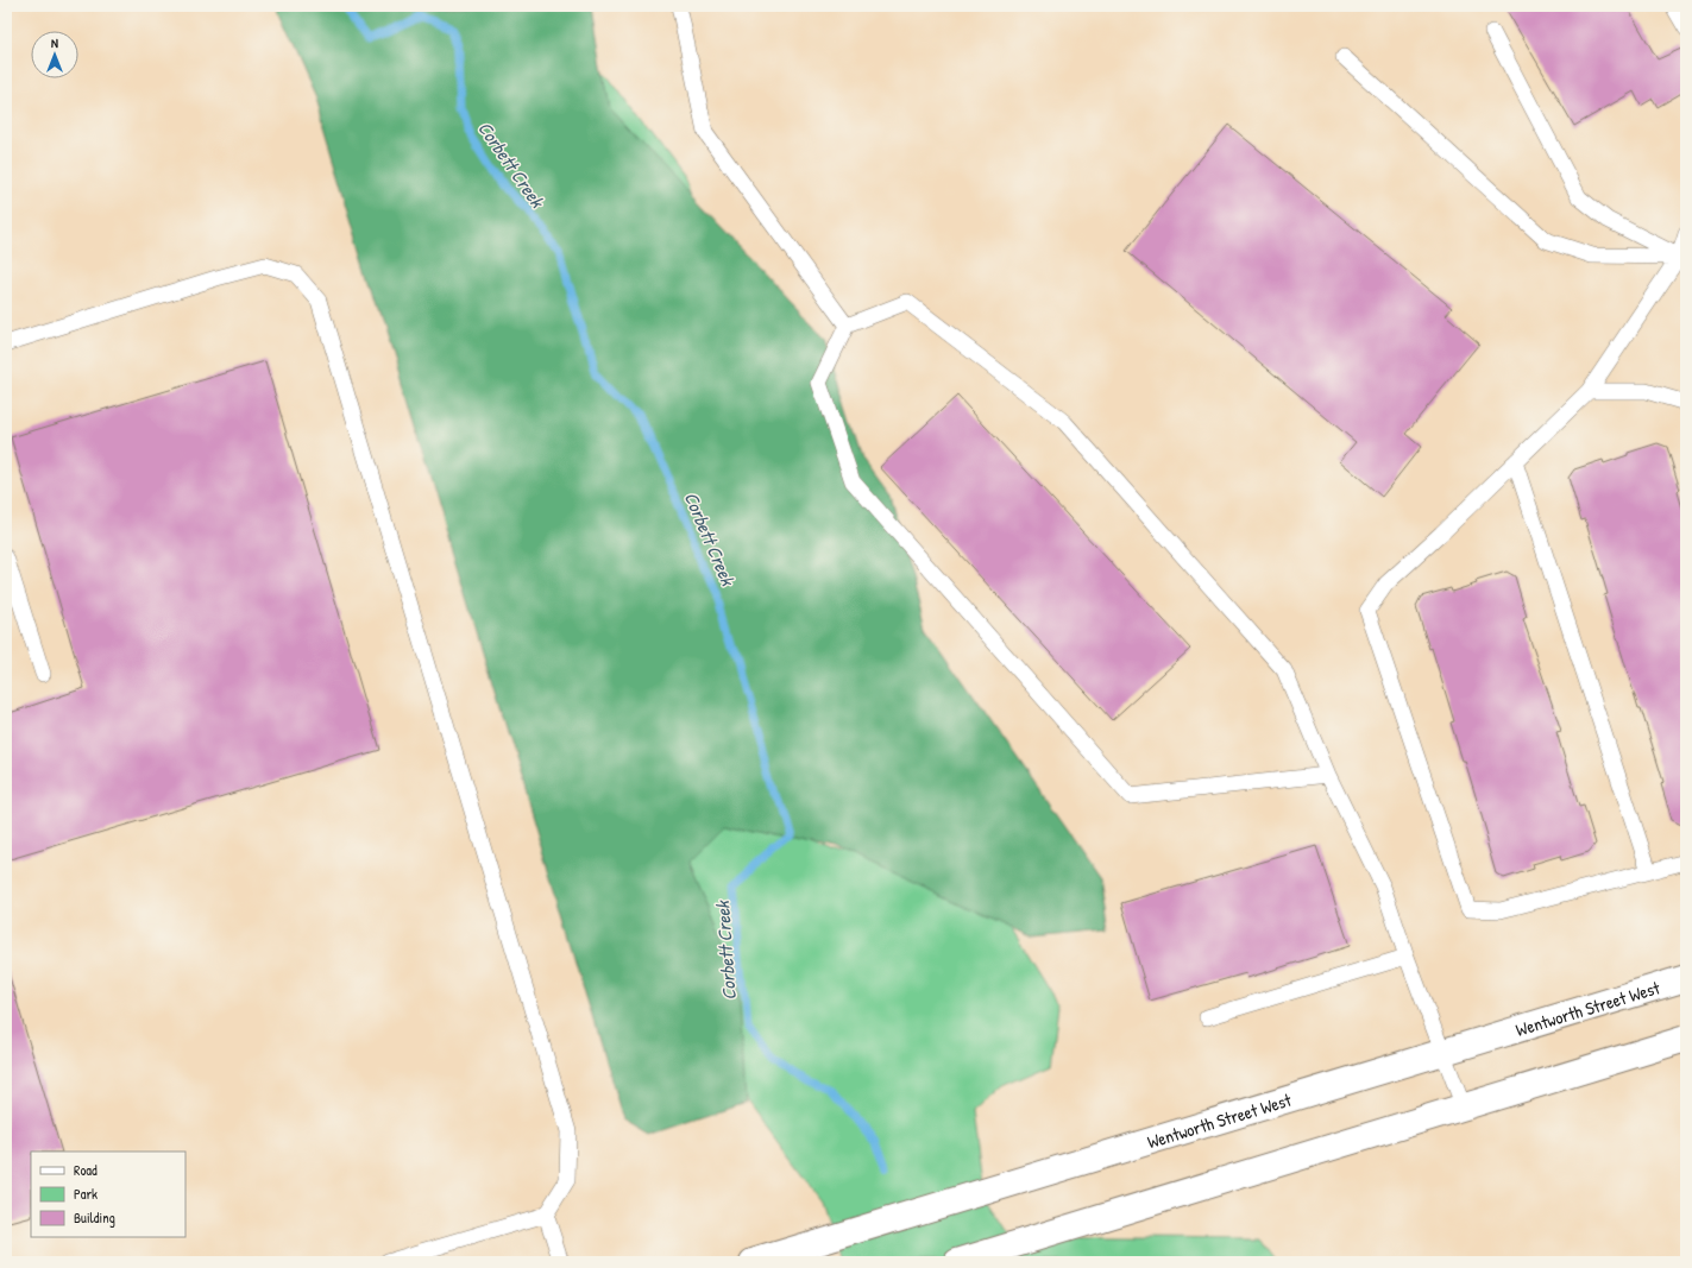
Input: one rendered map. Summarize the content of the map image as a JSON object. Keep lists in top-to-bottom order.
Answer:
{
  "streets": {
    "main road": ["Wentworth Street West"]
  },
  "water": ["Corbett Creek"],
  "legend": ["Road", "Park", "Building"],
  "north": "top"
}
